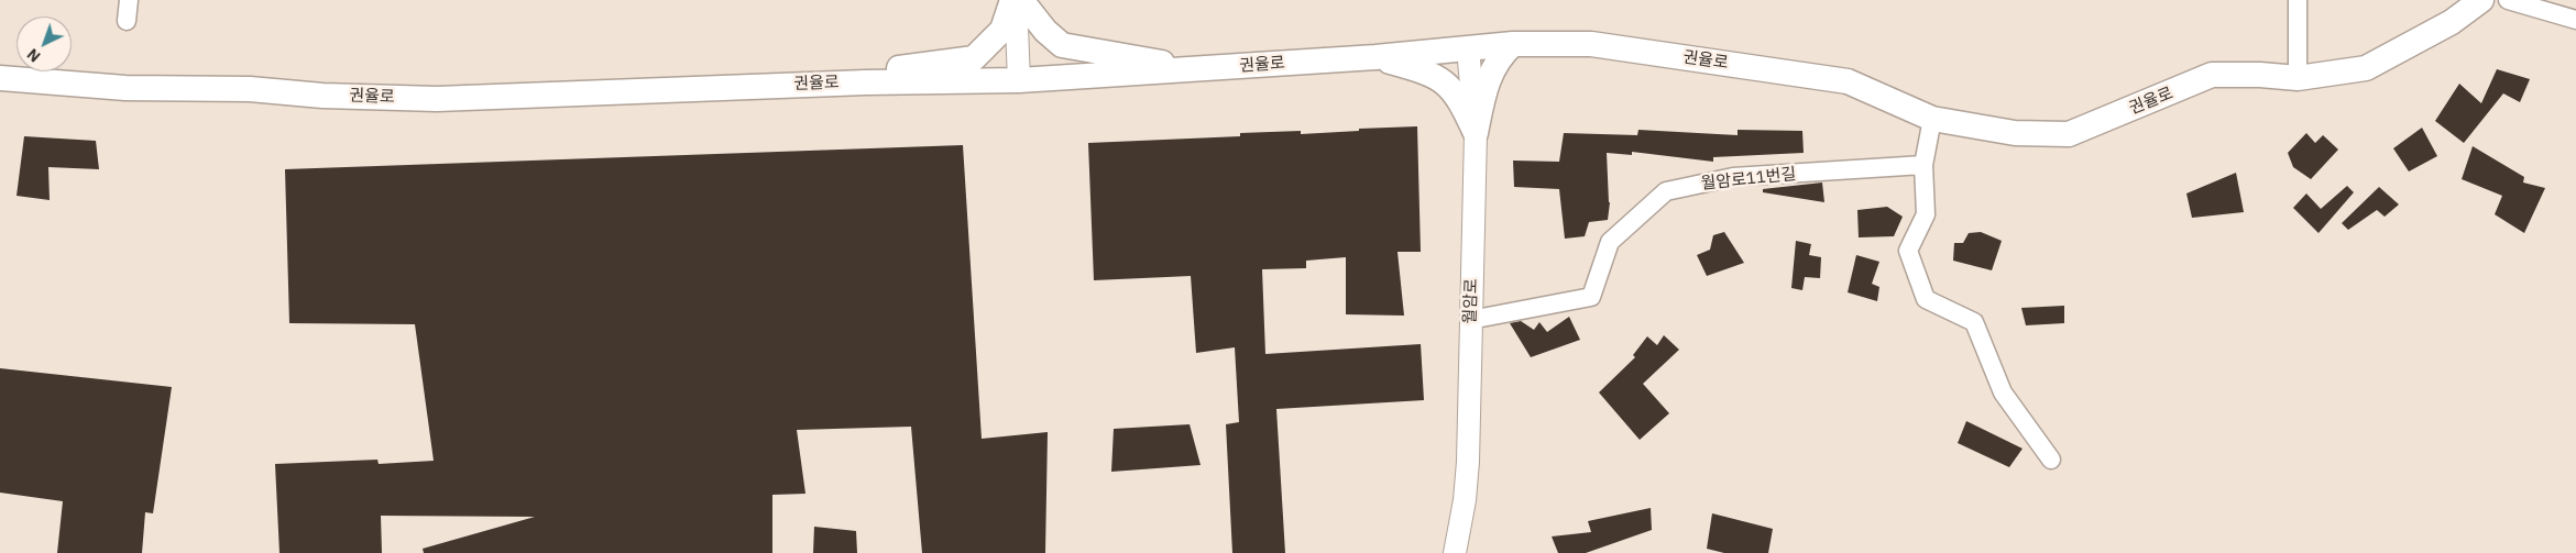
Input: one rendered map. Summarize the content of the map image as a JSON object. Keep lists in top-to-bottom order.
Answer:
{
  "streets": {
    "main road": ["권율로"],
    "street": ["월암로11번길", "월암로"]
  },
  "crossings": [
    ["권율로", "월암로"],
    ["월암로11번길", "월암로"]
  ],
  "north": "bottom left"
}
